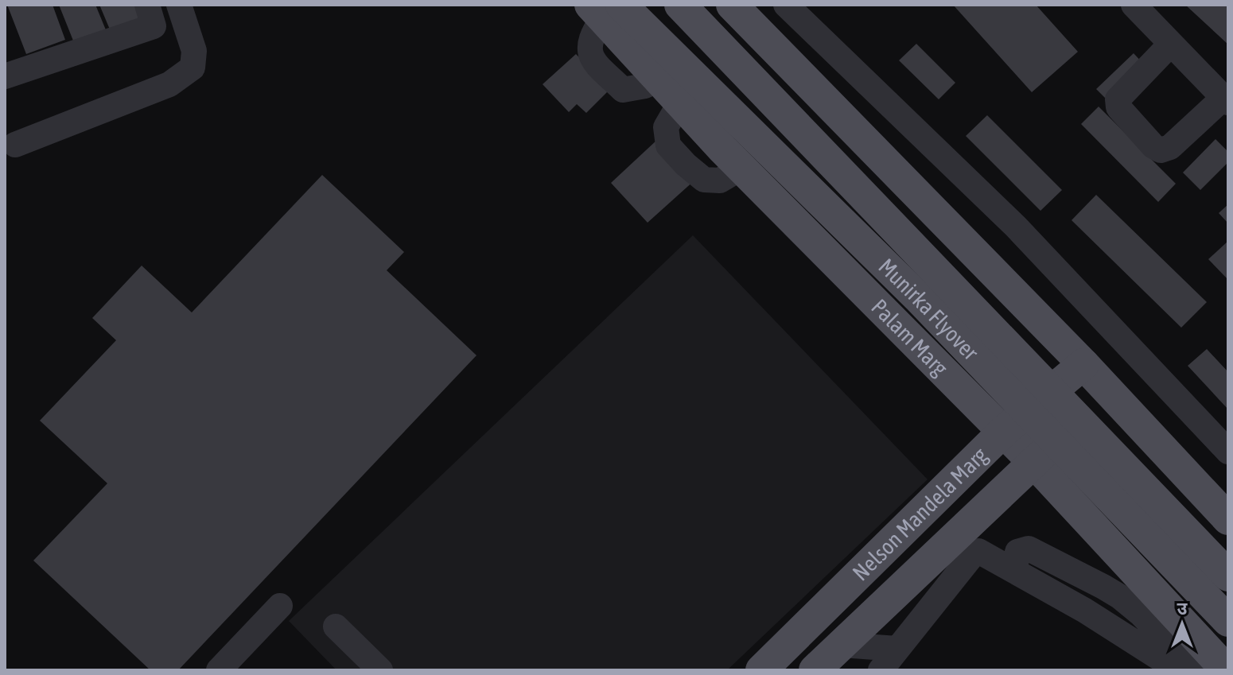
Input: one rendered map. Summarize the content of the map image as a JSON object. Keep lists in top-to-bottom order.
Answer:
{
  "streets": {
    "main road": ["Munirka Flyover", "Palam Marg", "Nelson Mandela Marg"]
  },
  "crossings": [
    ["Munirka Flyover", "Palam Marg"],
    ["Palam Marg", "Nelson Mandela Marg"]
  ],
  "north": "top"
}
